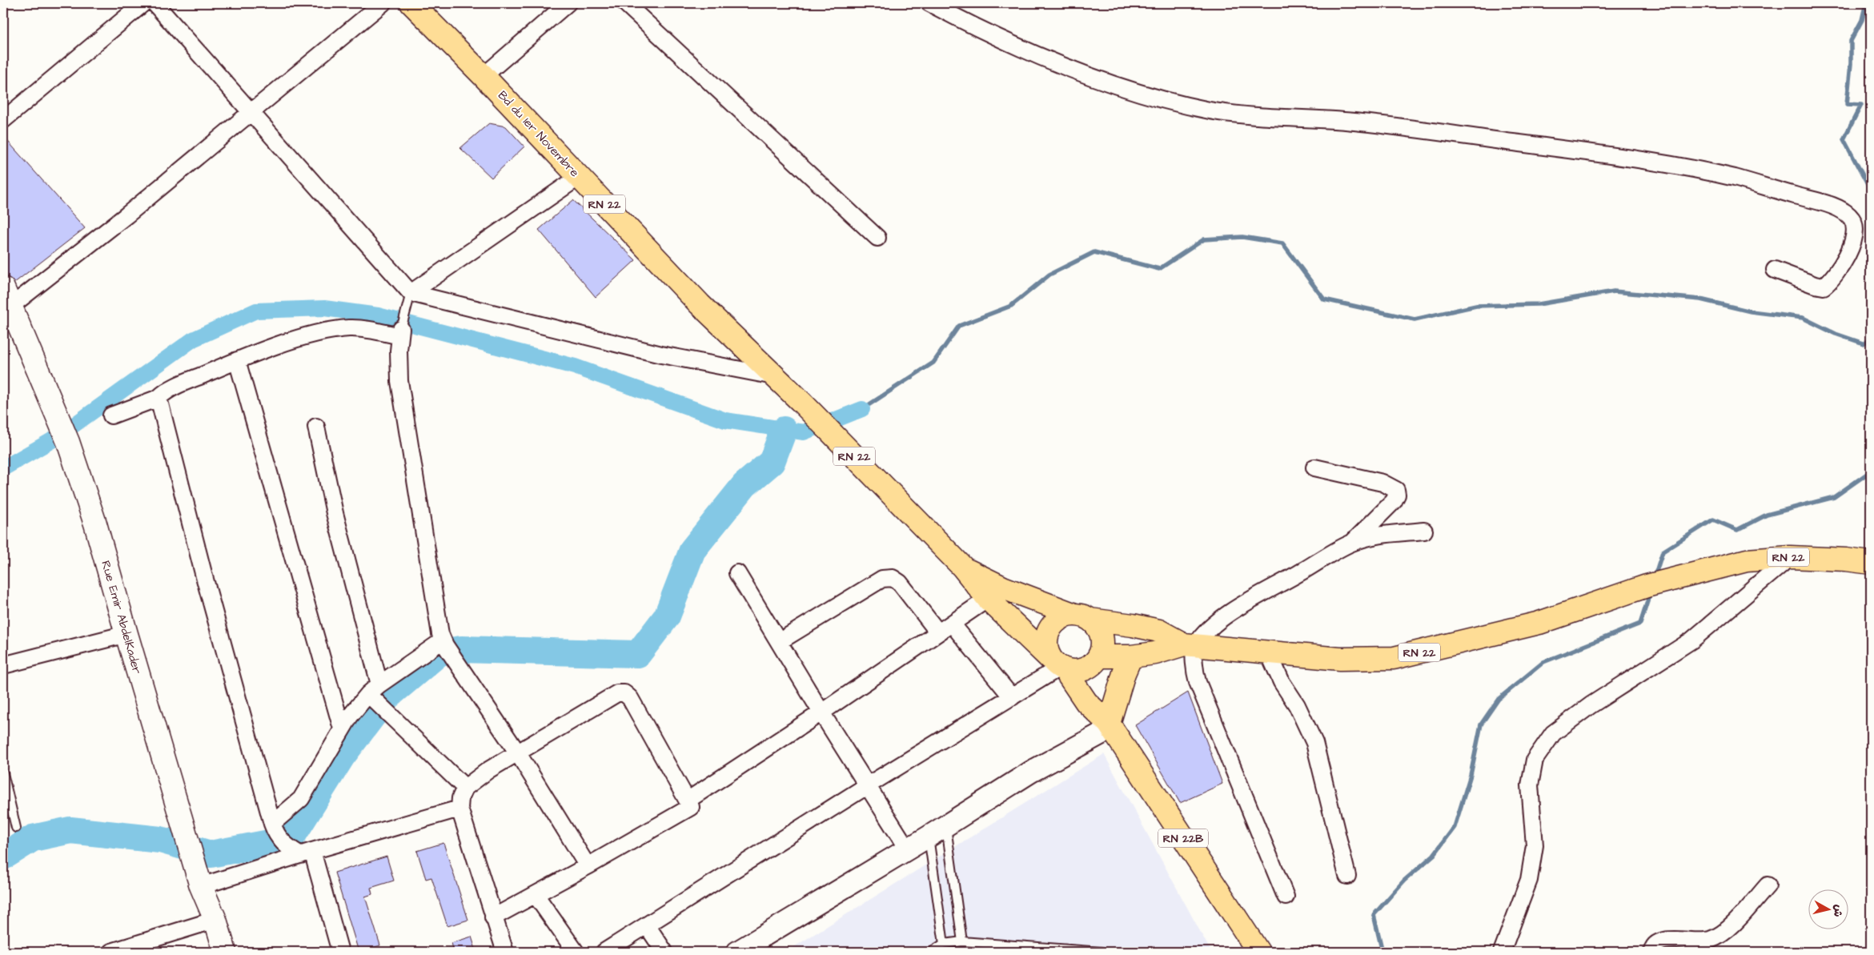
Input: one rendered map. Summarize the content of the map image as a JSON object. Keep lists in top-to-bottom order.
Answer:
{
  "streets": {
    "main road": [
      "Bd du 1er Novembre",
      "RN 22",
      "Rue Emir AbdelKader",
      "RN 22B"
    ]
  },
  "crossings": [
    ["Bd du 1er Novembre", "RN 22"],
    ["RN 22", "RN 22B"]
  ],
  "north": "right"
}
